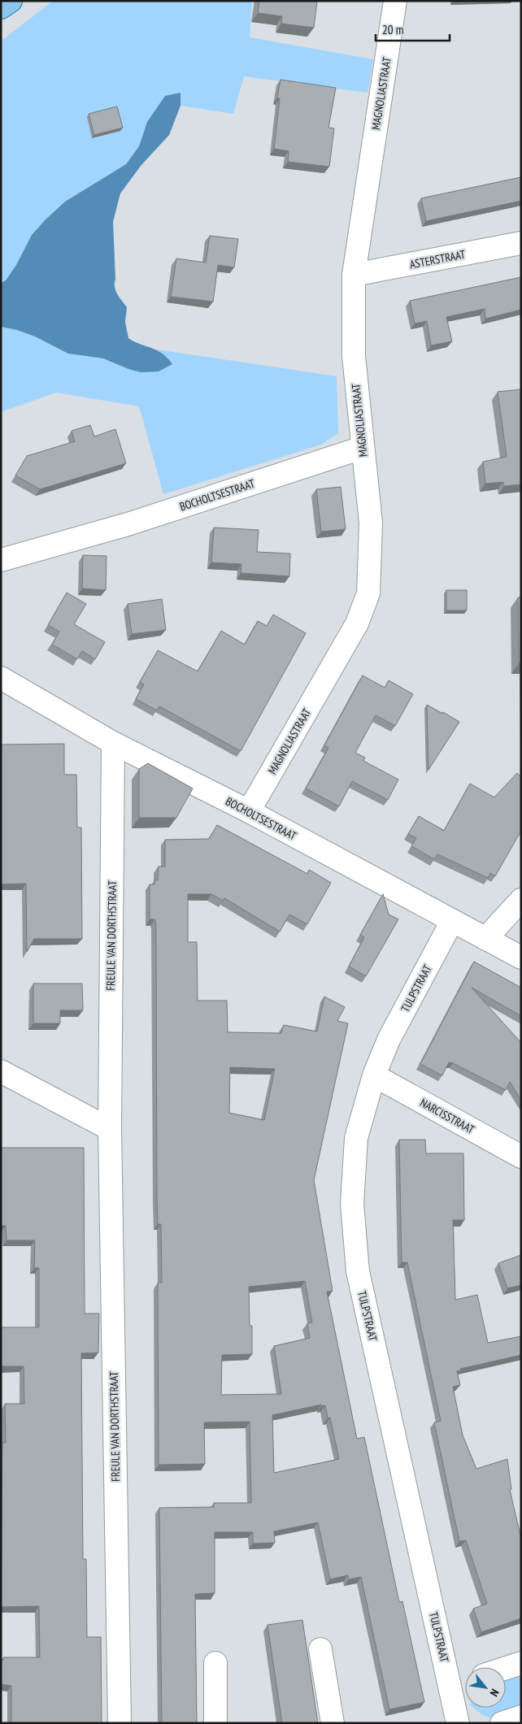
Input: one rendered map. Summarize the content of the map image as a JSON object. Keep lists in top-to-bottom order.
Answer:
{
  "streets": {
    "street": [
      "MAGNOLIASTRAAT",
      "ASTERSTRAAT",
      "BOCHOLTSESTRAAT",
      "FREULE VAN DORTHSTRAAT",
      "TULPSTRAAT",
      "NARCISSTRAAT"
    ]
  },
  "crossings": [
    ["MAGNOLIASTRAAT", "ASTERSTRAAT"],
    ["MAGNOLIASTRAAT", "BOCHOLTSESTRAAT"],
    ["BOCHOLTSESTRAAT", "FREULE VAN DORTHSTRAAT"],
    ["BOCHOLTSESTRAAT", "TULPSTRAAT"],
    ["TULPSTRAAT", "NARCISSTRAAT"]
  ],
  "scale_bar": "20 m",
  "north": "bottom right"
}
